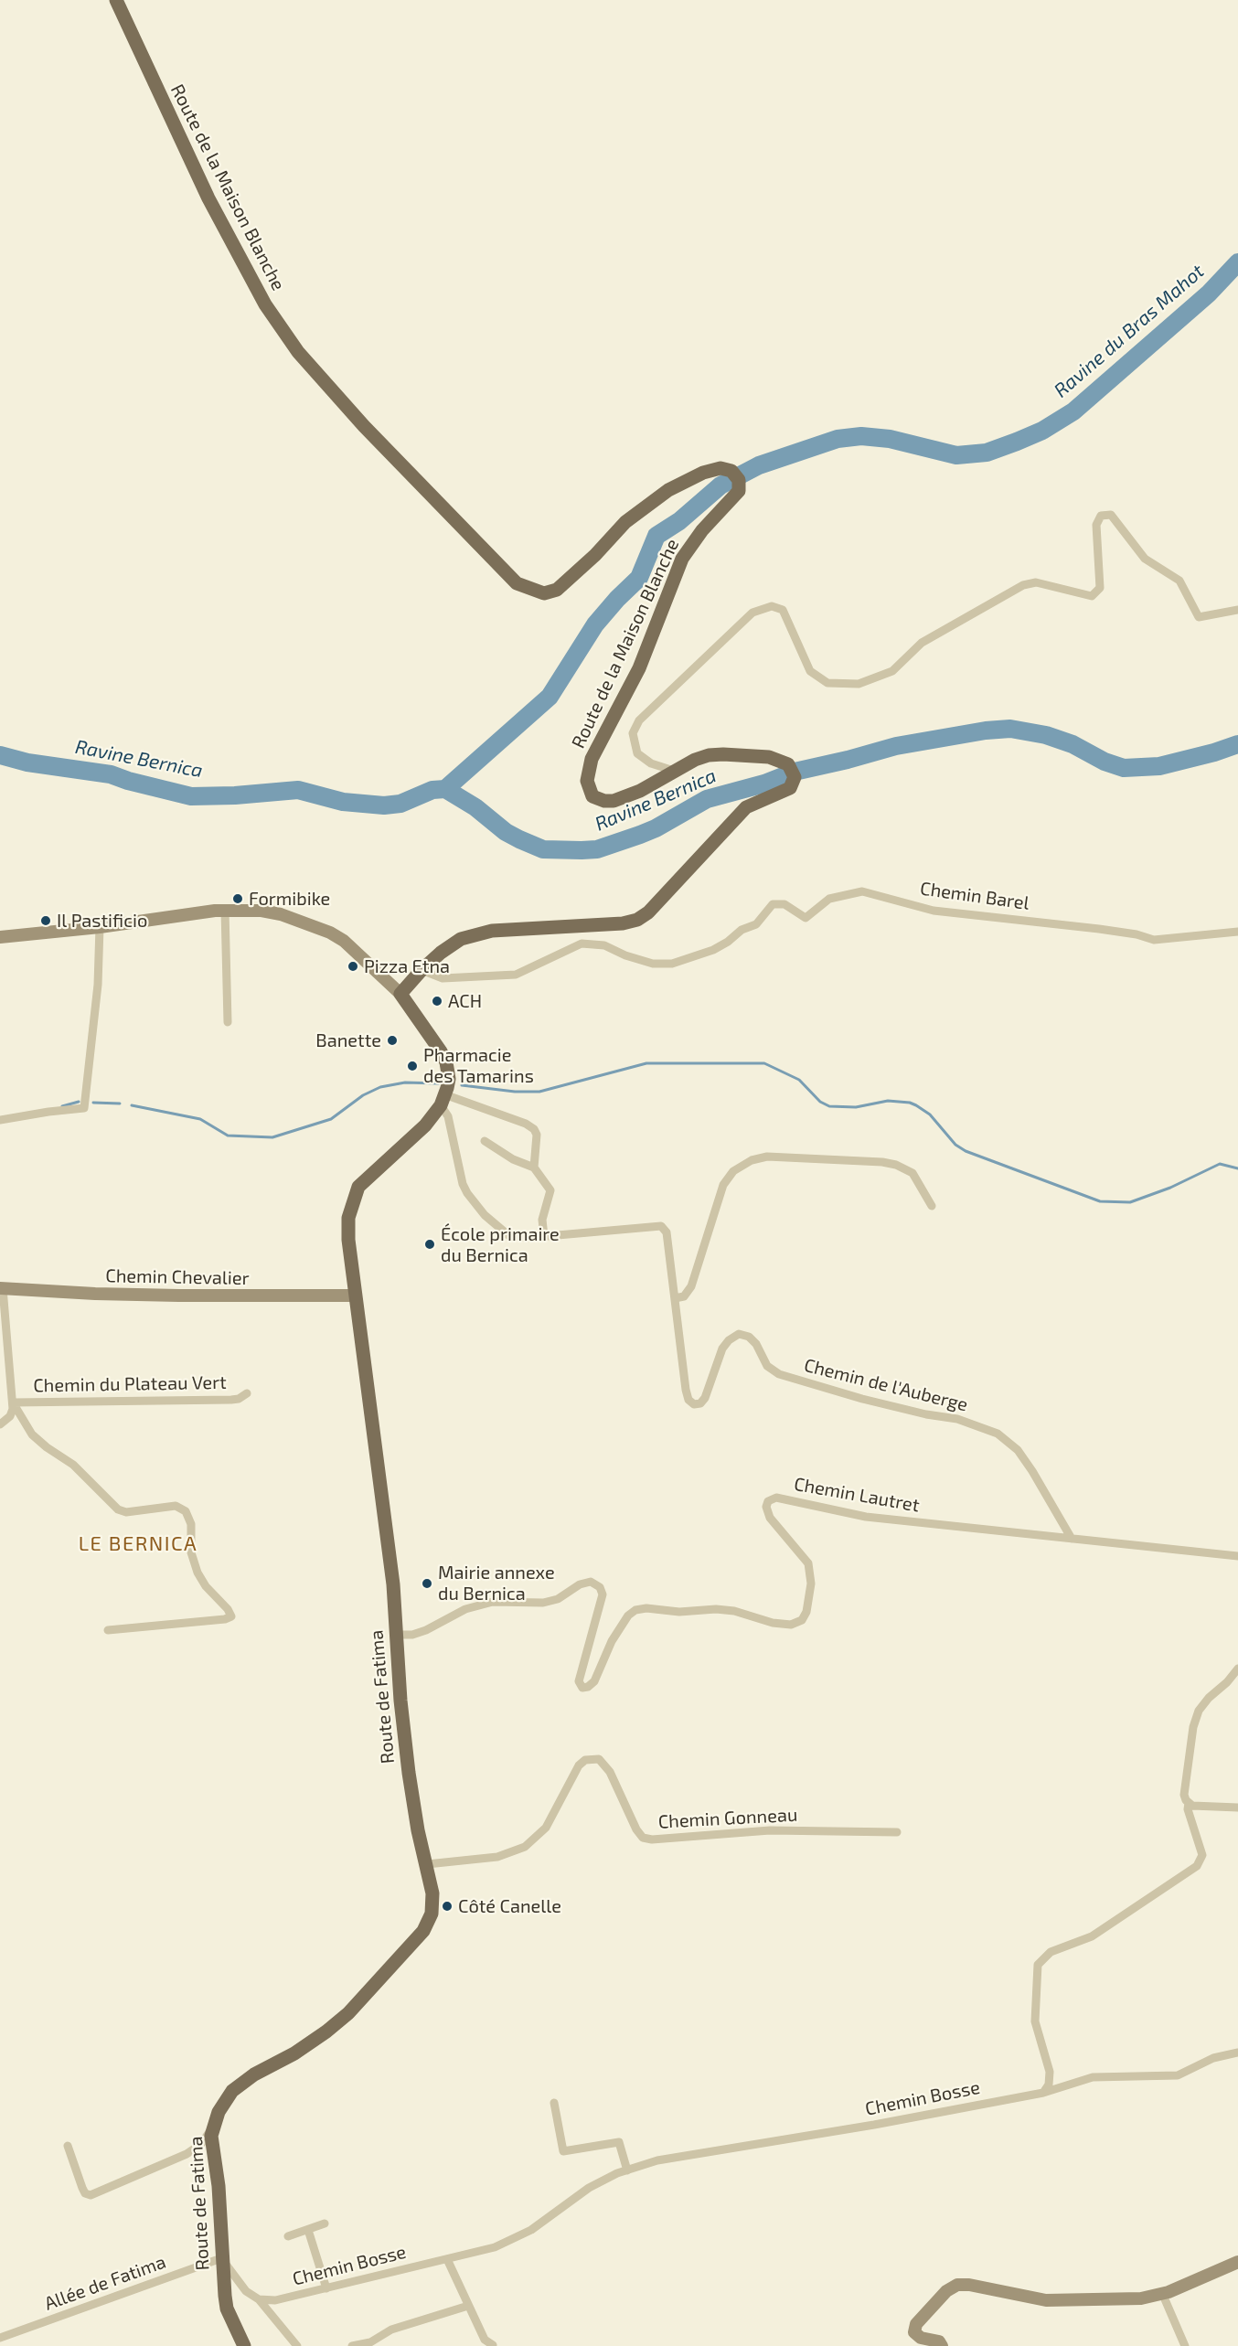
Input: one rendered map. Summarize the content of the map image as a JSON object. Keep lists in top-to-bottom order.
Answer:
{
  "streets": {
    "main road": ["Route de la Maison Blanche", "Route de Fatima"],
    "street": [
      "Chemin Barel",
      "Chemin Chevalier",
      "Chemin du Plateau Vert",
      "Chemin de l'Auberge",
      "Chemin Lautret",
      "Chemin Gonneau",
      "Chemin Bosse",
      "Allée de Fatima"
    ]
  },
  "crossings": [
    ["Route de la Maison Blanche", "Chemin Barel"],
    ["Chemin Chevalier", "Chemin du Plateau Vert"],
    ["Chemin Chevalier", "Route de Fatima"],
    ["Chemin de l'Auberge", "Chemin Lautret"],
    ["Chemin de l'Auberge", "Route de Fatima"],
    ["Chemin Lautret", "Route de Fatima"],
    ["Route de Fatima", "Chemin Gonneau"],
    ["Route de Fatima", "Allée de Fatima"]
  ],
  "districts": ["LE BERNICA"],
  "water": ["Ravine du Bras Mahot", "Ravine Bernica"],
  "places": [
    "Formibike",
    "Il Pastificio",
    "Pizza Etna",
    "ACH",
    "Banette",
    "Pharmacie des Tamarins",
    "École primaire du Bernica",
    "Mairie annexe du Bernica",
    "Côté Canelle"
  ]
}
